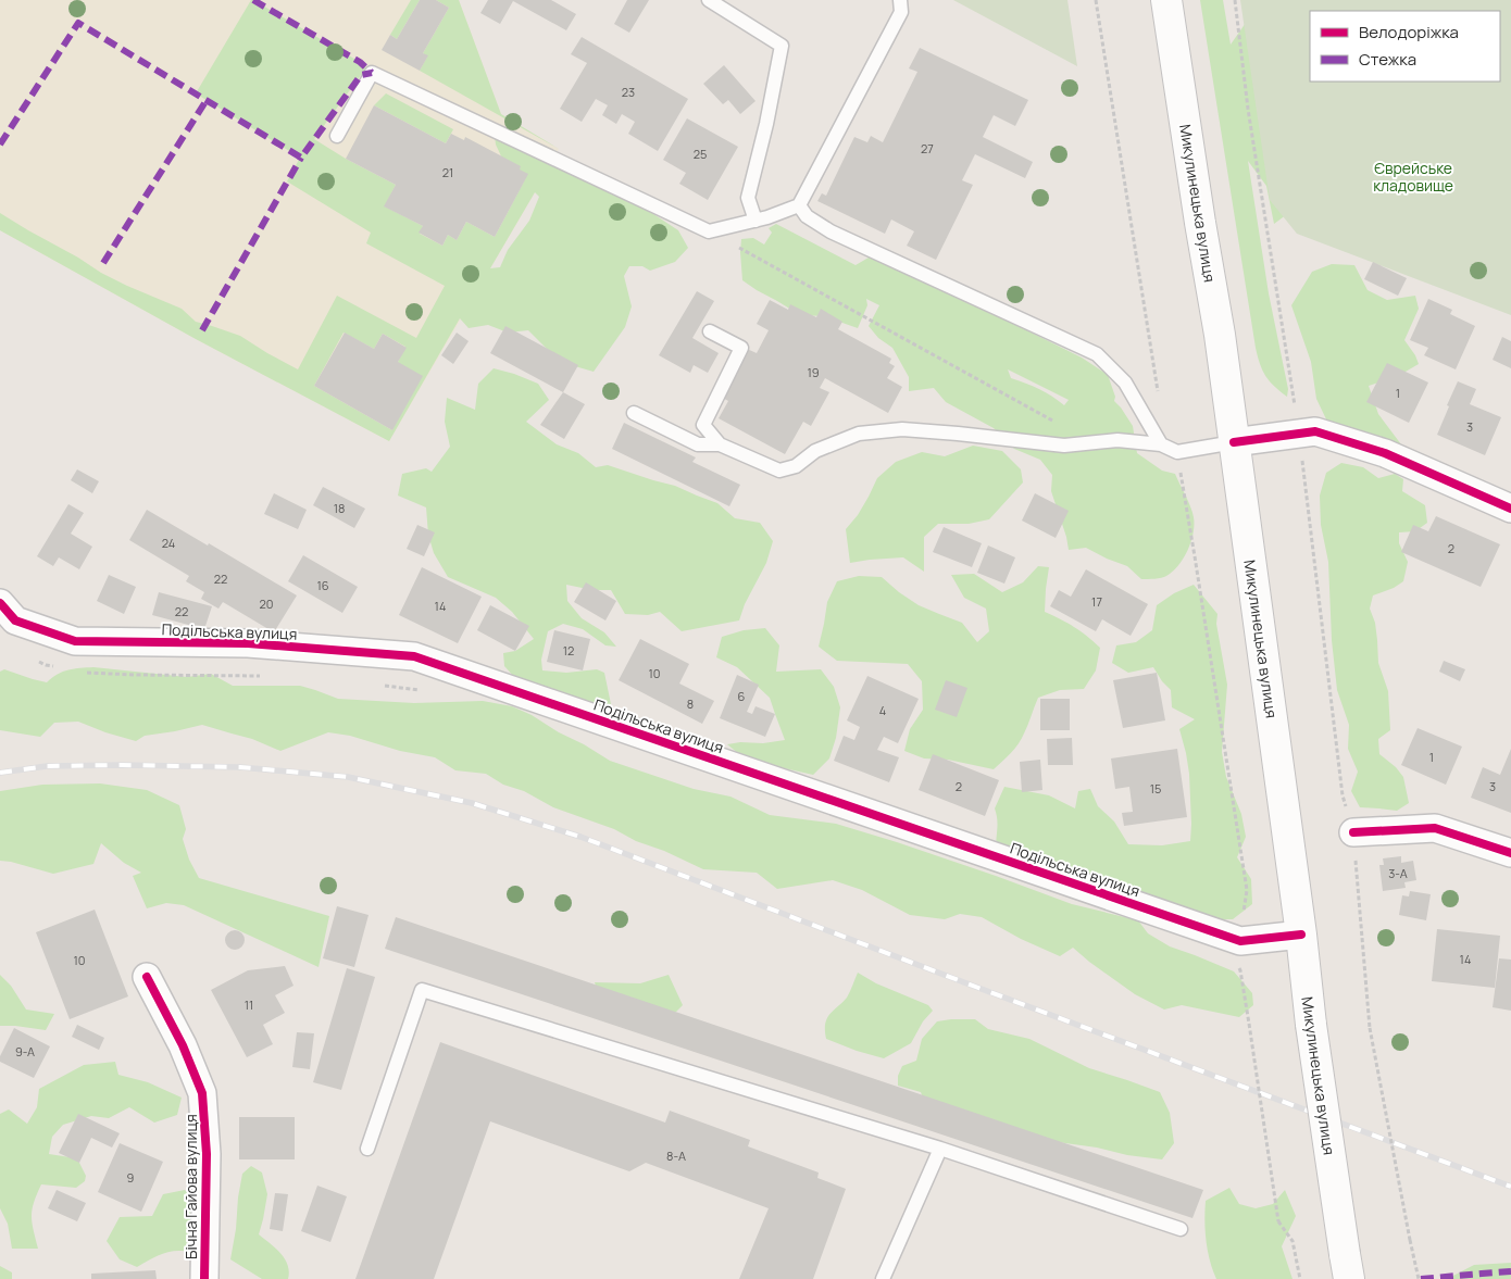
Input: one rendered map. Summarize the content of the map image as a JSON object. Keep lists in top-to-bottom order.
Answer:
{
  "streets": {
    "main road": ["Микулинецька вулиця"],
    "street": ["Подільська вулиця", "Бічна Гайова вулиця"]
  },
  "crossings": [
    ["Микулинецька вулиця", "Подільська вулиця"]
  ],
  "parks": ["Єврейське кладовище"],
  "house_numbers": [
    "23",
    "27",
    "25",
    "21",
    "19",
    "1",
    "3",
    "18",
    "24",
    "2",
    "22",
    "16",
    "17",
    "20",
    "14",
    "22",
    "12",
    "10",
    "6",
    "8",
    "4",
    "1",
    "2",
    "3",
    "15",
    "3-А",
    "14",
    "10",
    "11",
    "9-А",
    "8-А",
    "9"
  ],
  "legend": ["Велодоріжка", "Стежка"]
}
